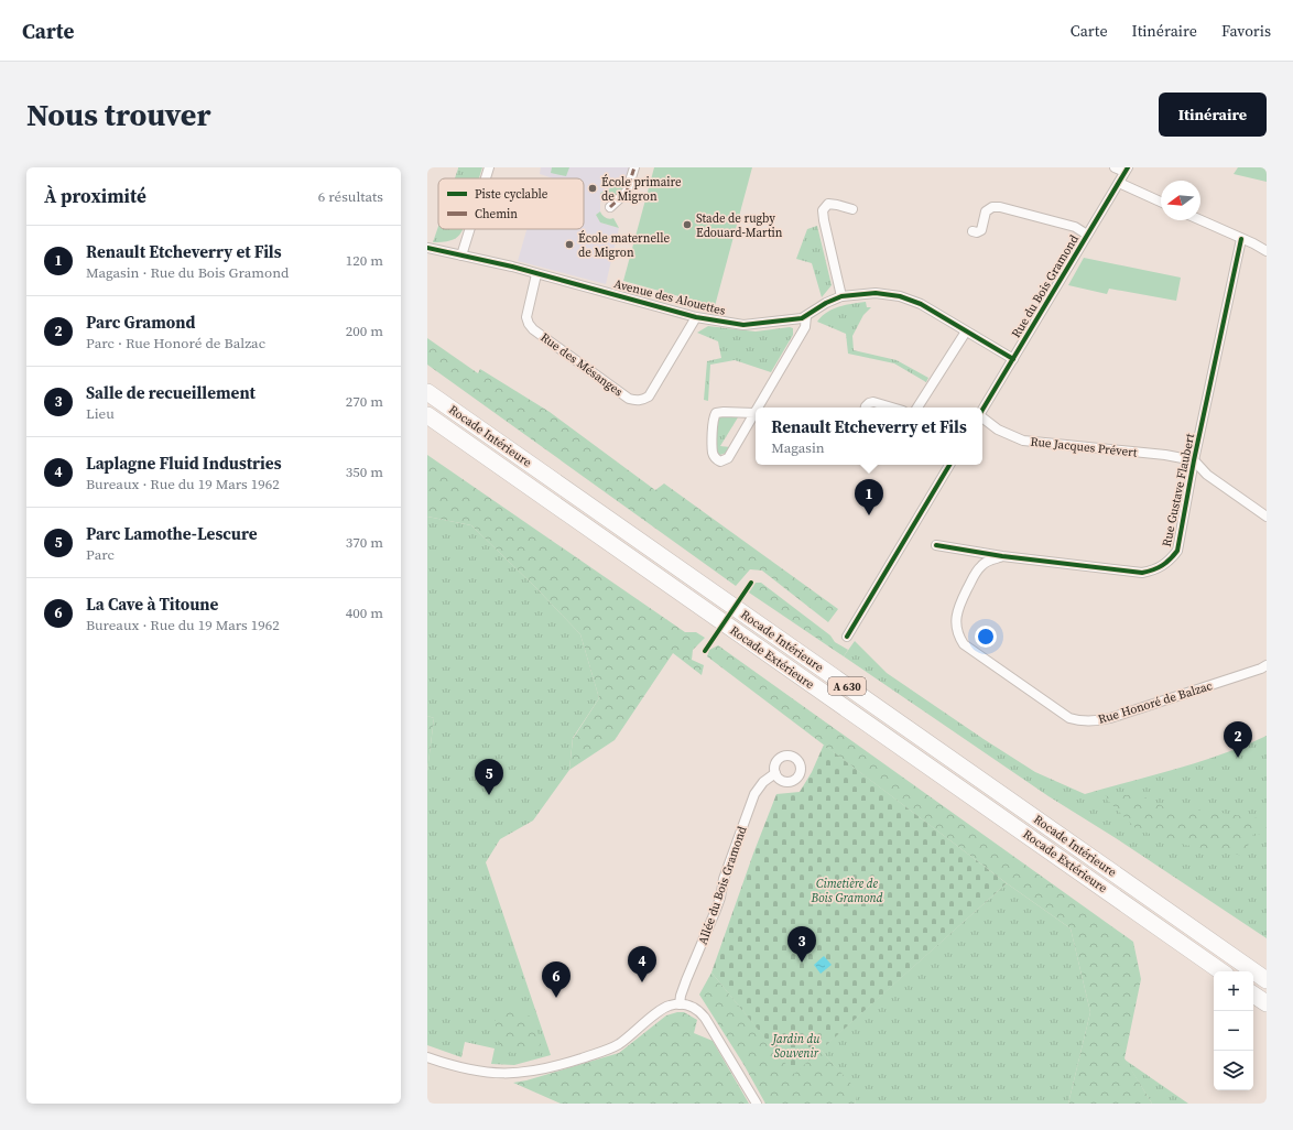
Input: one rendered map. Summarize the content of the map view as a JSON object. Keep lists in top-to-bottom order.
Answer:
{
  "streets": {
    "highway": ["Rocade Intérieure", "Rocade Extérieure", "A 630"],
    "street": [
      "Rue du Bois Gramond",
      "Avenue des Alouettes",
      "Rue des Mésanges",
      "Rue Jacques Prévert",
      "Rue Gustave Flaubert",
      "Rue Honoré de Balzac",
      "Allée du Bois Gramond"
    ]
  },
  "crossings": [
    ["Rue du Bois Gramond", "Avenue des Alouettes"],
    ["Avenue des Alouettes", "Rue des Mésanges"],
    ["Rue Jacques Prévert", "Rue Gustave Flaubert"],
    ["Rue Gustave Flaubert", "Rue Honoré de Balzac"]
  ],
  "parks": ["Cimetière de Bois Gramond", "Jardin du Souvenir"],
  "places": ["École primaire de Migron", "Stade de rugby Edouard-Martin", "École maternelle de Migron"],
  "legend": ["Piste cyclable", "Chemin"],
  "north": "left",
  "page": {
    "header": "Carte",
    "nav": ["Carte", "Itinéraire", "Favoris"],
    "buttons": "Itinéraire",
    "title": "Nous trouver",
    "heading": ["À proximité", "6 résultats"],
    "list": [
      {
        "mark": "1",
        "name": "Renault Etcheverry et Fils",
        "note": "Magasin · Rue du Bois Gramond",
        "value": "120 m"
      },
      {
        "mark": "2",
        "name": "Parc Gramond",
        "note": "Parc · Rue Honoré de Balzac",
        "value": "200 m"
      },
      {
        "mark": "3",
        "name": "Salle de recueillement",
        "note": "Lieu",
        "value": "270 m"
      },
      {
        "mark": "4",
        "name": "Laplagne Fluid Industries",
        "note": "Bureaux · Rue du 19 Mars 1962",
        "value": "350 m"
      },
      {
        "mark": "5",
        "name": "Parc Lamothe-Lescure",
        "note": "Parc",
        "value": "370 m"
      },
      {
        "mark": "6",
        "name": "La Cave à Titoune",
        "note": "Bureaux · Rue du 19 Mars 1962",
        "value": "400 m"
      }
    ],
    "popup": ["Renault Etcheverry et Fils", "Magasin"],
    "pins": [
      "1",
      "2",
      "5",
      "3",
      "4",
      "6"
    ],
    "map_buttons": ["+", "−"]
  }
}
